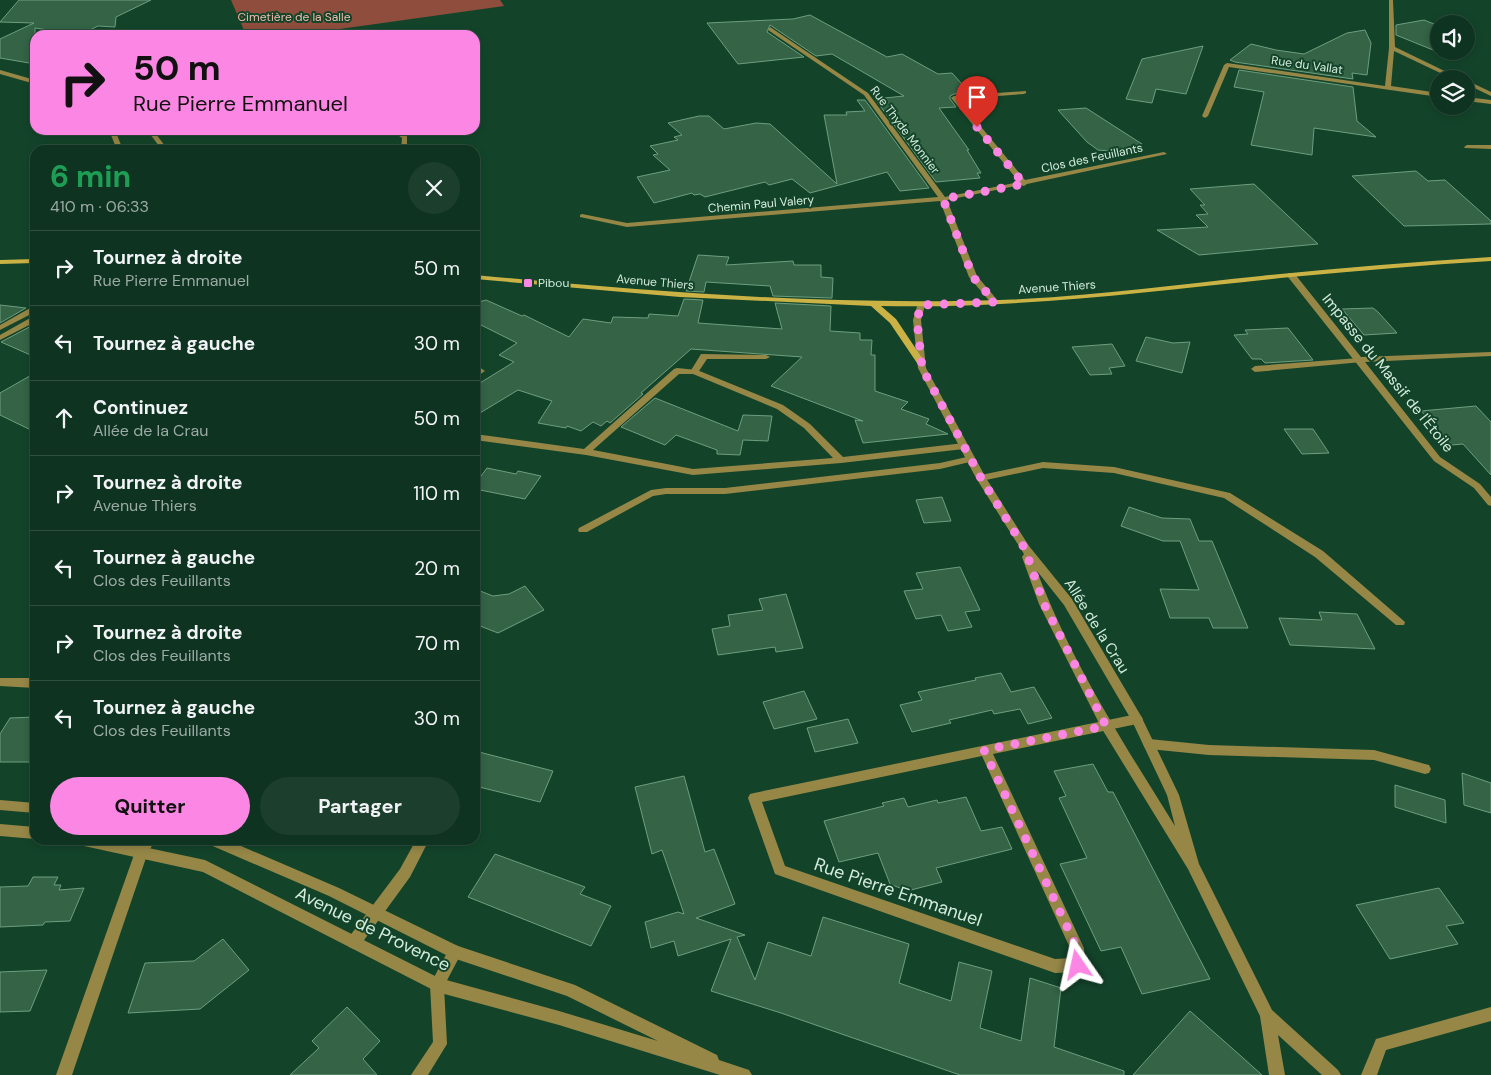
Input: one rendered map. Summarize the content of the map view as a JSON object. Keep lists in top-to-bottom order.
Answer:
{
  "streets": {
    "main road": ["Avenue Thiers"],
    "street": [
      "Rue du Vallat",
      "Rue Thyde Monnier",
      "Clos des Feuillants",
      "Chemin Paul Valery",
      "Impasse du Massif de l'Étoile",
      "Allée de la Crau",
      "Rue Pierre Emmanuel",
      "Avenue de Provence"
    ]
  },
  "crossings": [
    ["Rue Thyde Monnier", "Clos des Feuillants"],
    ["Rue Thyde Monnier", "Chemin Paul Valery"],
    ["Clos des Feuillants", "Chemin Paul Valery"],
    ["Avenue Thiers", "Impasse du Massif de l'Étoile"],
    ["Avenue Thiers", "Allée de la Crau"],
    ["Allée de la Crau", "Rue Pierre Emmanuel"]
  ],
  "parks": ["Cimetière de la Salle"],
  "places": {
    "transit": ["Pibou"]
  },
  "page": {
    "turn": ["50 m", "Rue Pierre Emmanuel"],
    "heading": ["6 min", "410 m · 06:33"],
    "list": [
      {
        "name": "Tournez à droite",
        "note": "Rue Pierre Emmanuel",
        "value": "50 m"
      },
      {
        "name": "Tournez à gauche",
        "value": "30 m"
      },
      {
        "name": "Continuez",
        "note": "Allée de la Crau",
        "value": "50 m"
      },
      {
        "name": "Tournez à droite",
        "note": "Avenue Thiers",
        "value": "110 m"
      },
      {
        "name": "Tournez à gauche",
        "note": "Clos des Feuillants",
        "value": "20 m"
      },
      {
        "name": "Tournez à droite",
        "note": "Clos des Feuillants",
        "value": "70 m"
      },
      {
        "name": "Tournez à gauche",
        "note": "Clos des Feuillants",
        "value": "30 m"
      }
    ],
    "buttons": ["Quitter", "Partager"]
  }
}
